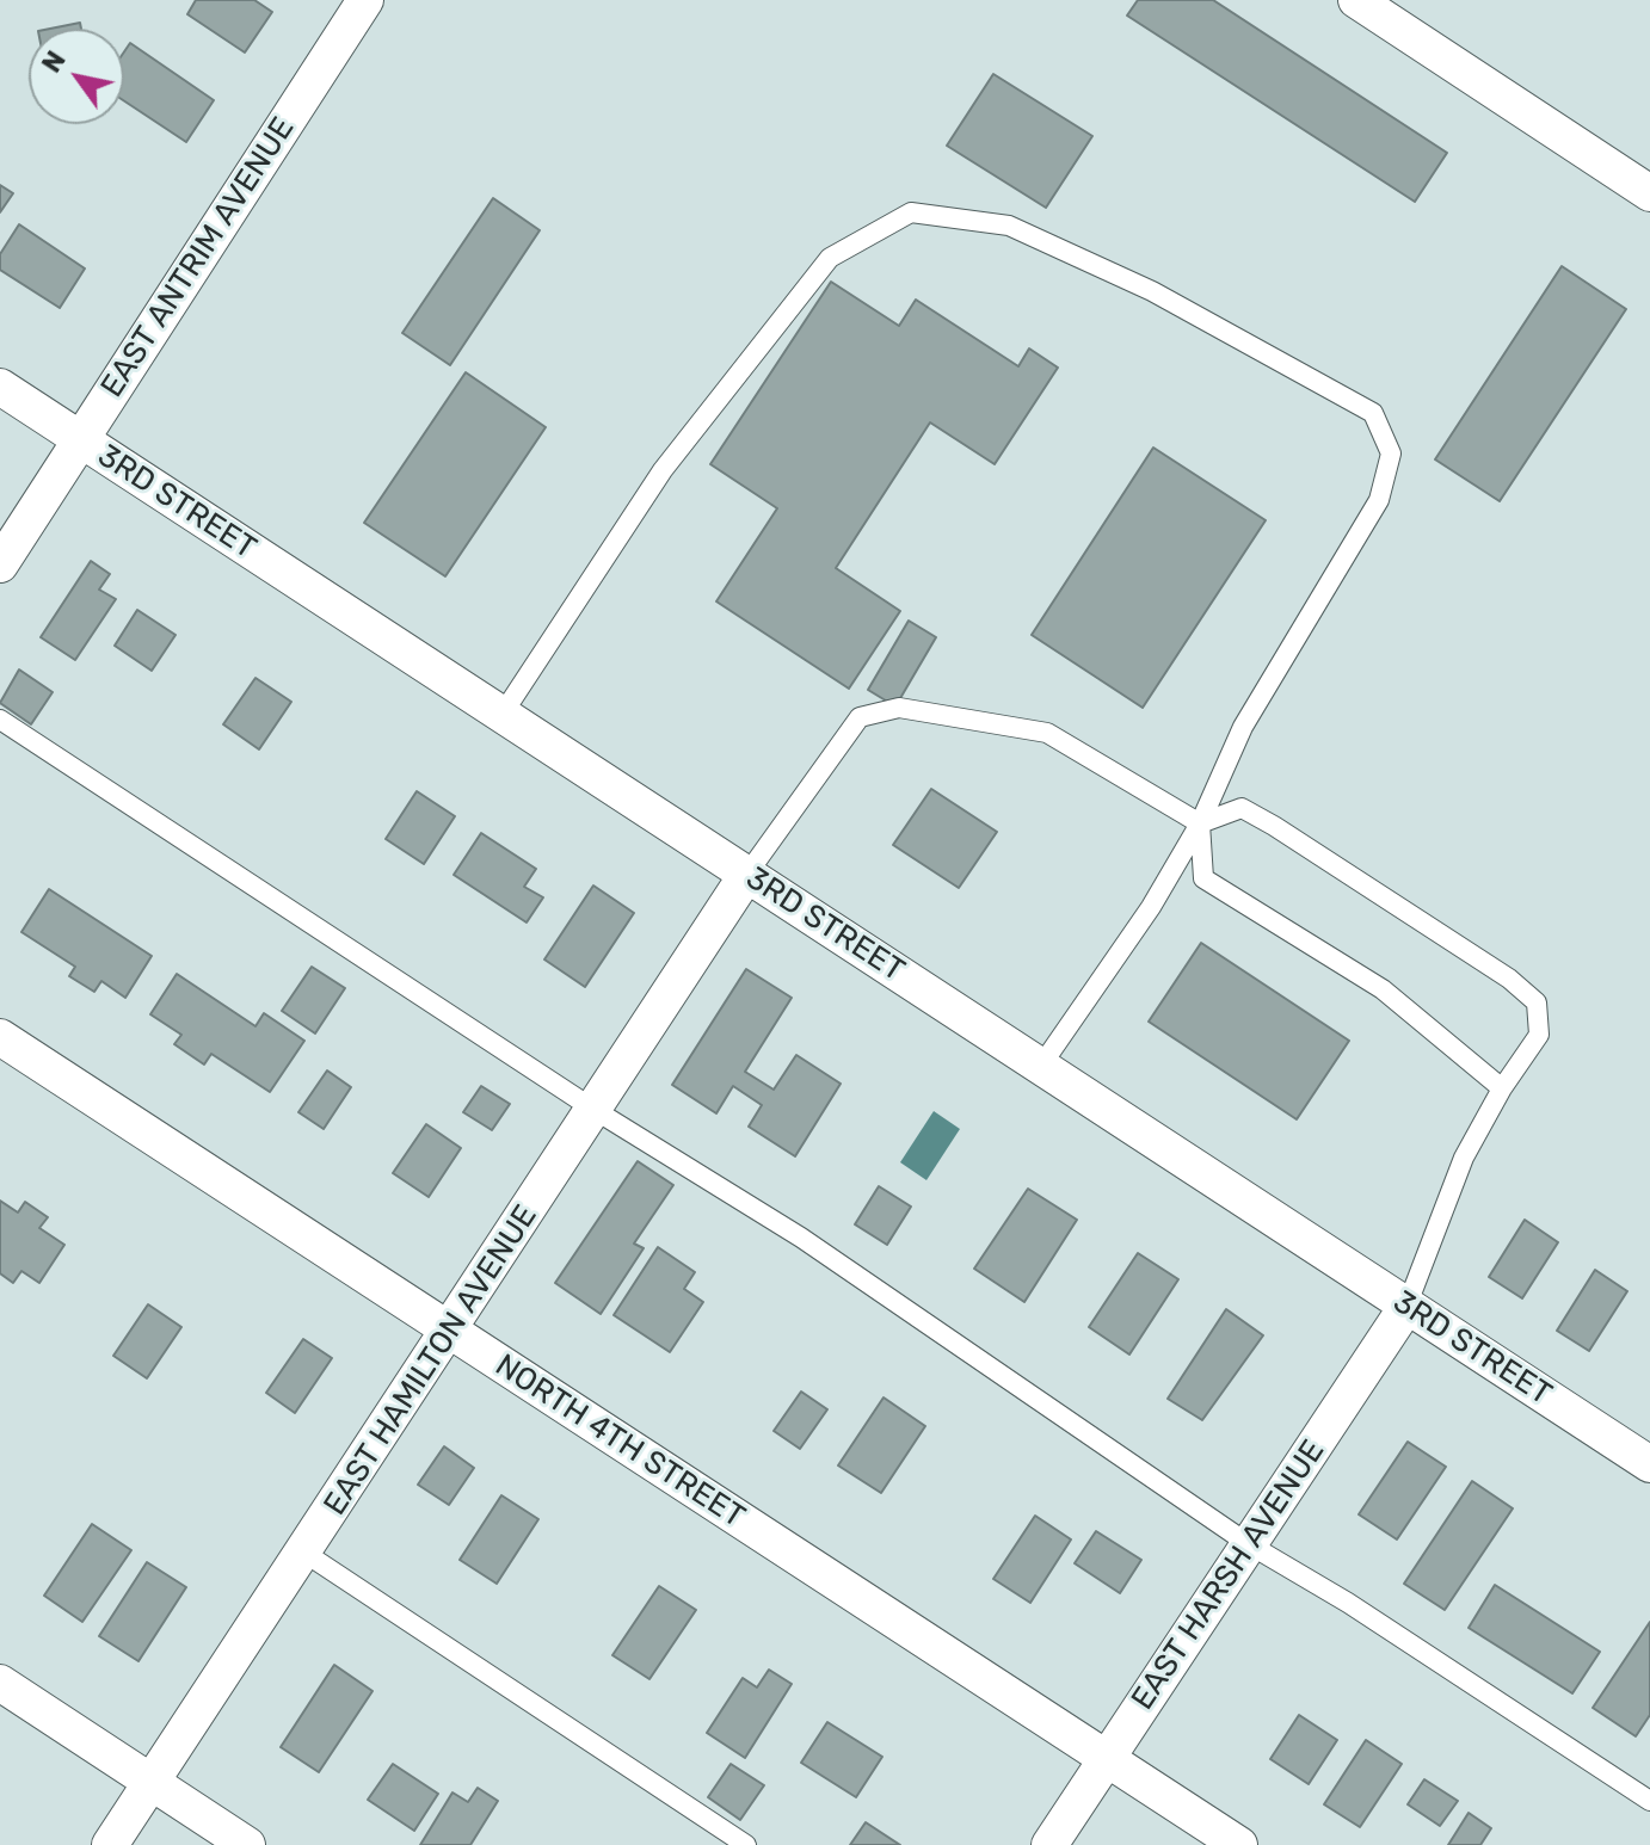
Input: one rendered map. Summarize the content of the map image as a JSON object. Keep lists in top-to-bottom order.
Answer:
{
  "streets": {
    "street": [
      "EAST ANTRIM AVENUE",
      "3RD STREET",
      "EAST HAMILTON AVENUE",
      "NORTH 4TH STREET",
      "EAST HARSH AVENUE"
    ]
  },
  "crossings": [
    ["EAST ANTRIM AVENUE", "3RD STREET"],
    ["3RD STREET", "EAST HAMILTON AVENUE"],
    ["3RD STREET", "EAST HARSH AVENUE"],
    ["EAST HAMILTON AVENUE", "NORTH 4TH STREET"],
    ["NORTH 4TH STREET", "EAST HARSH AVENUE"]
  ],
  "north": "top left"
}
